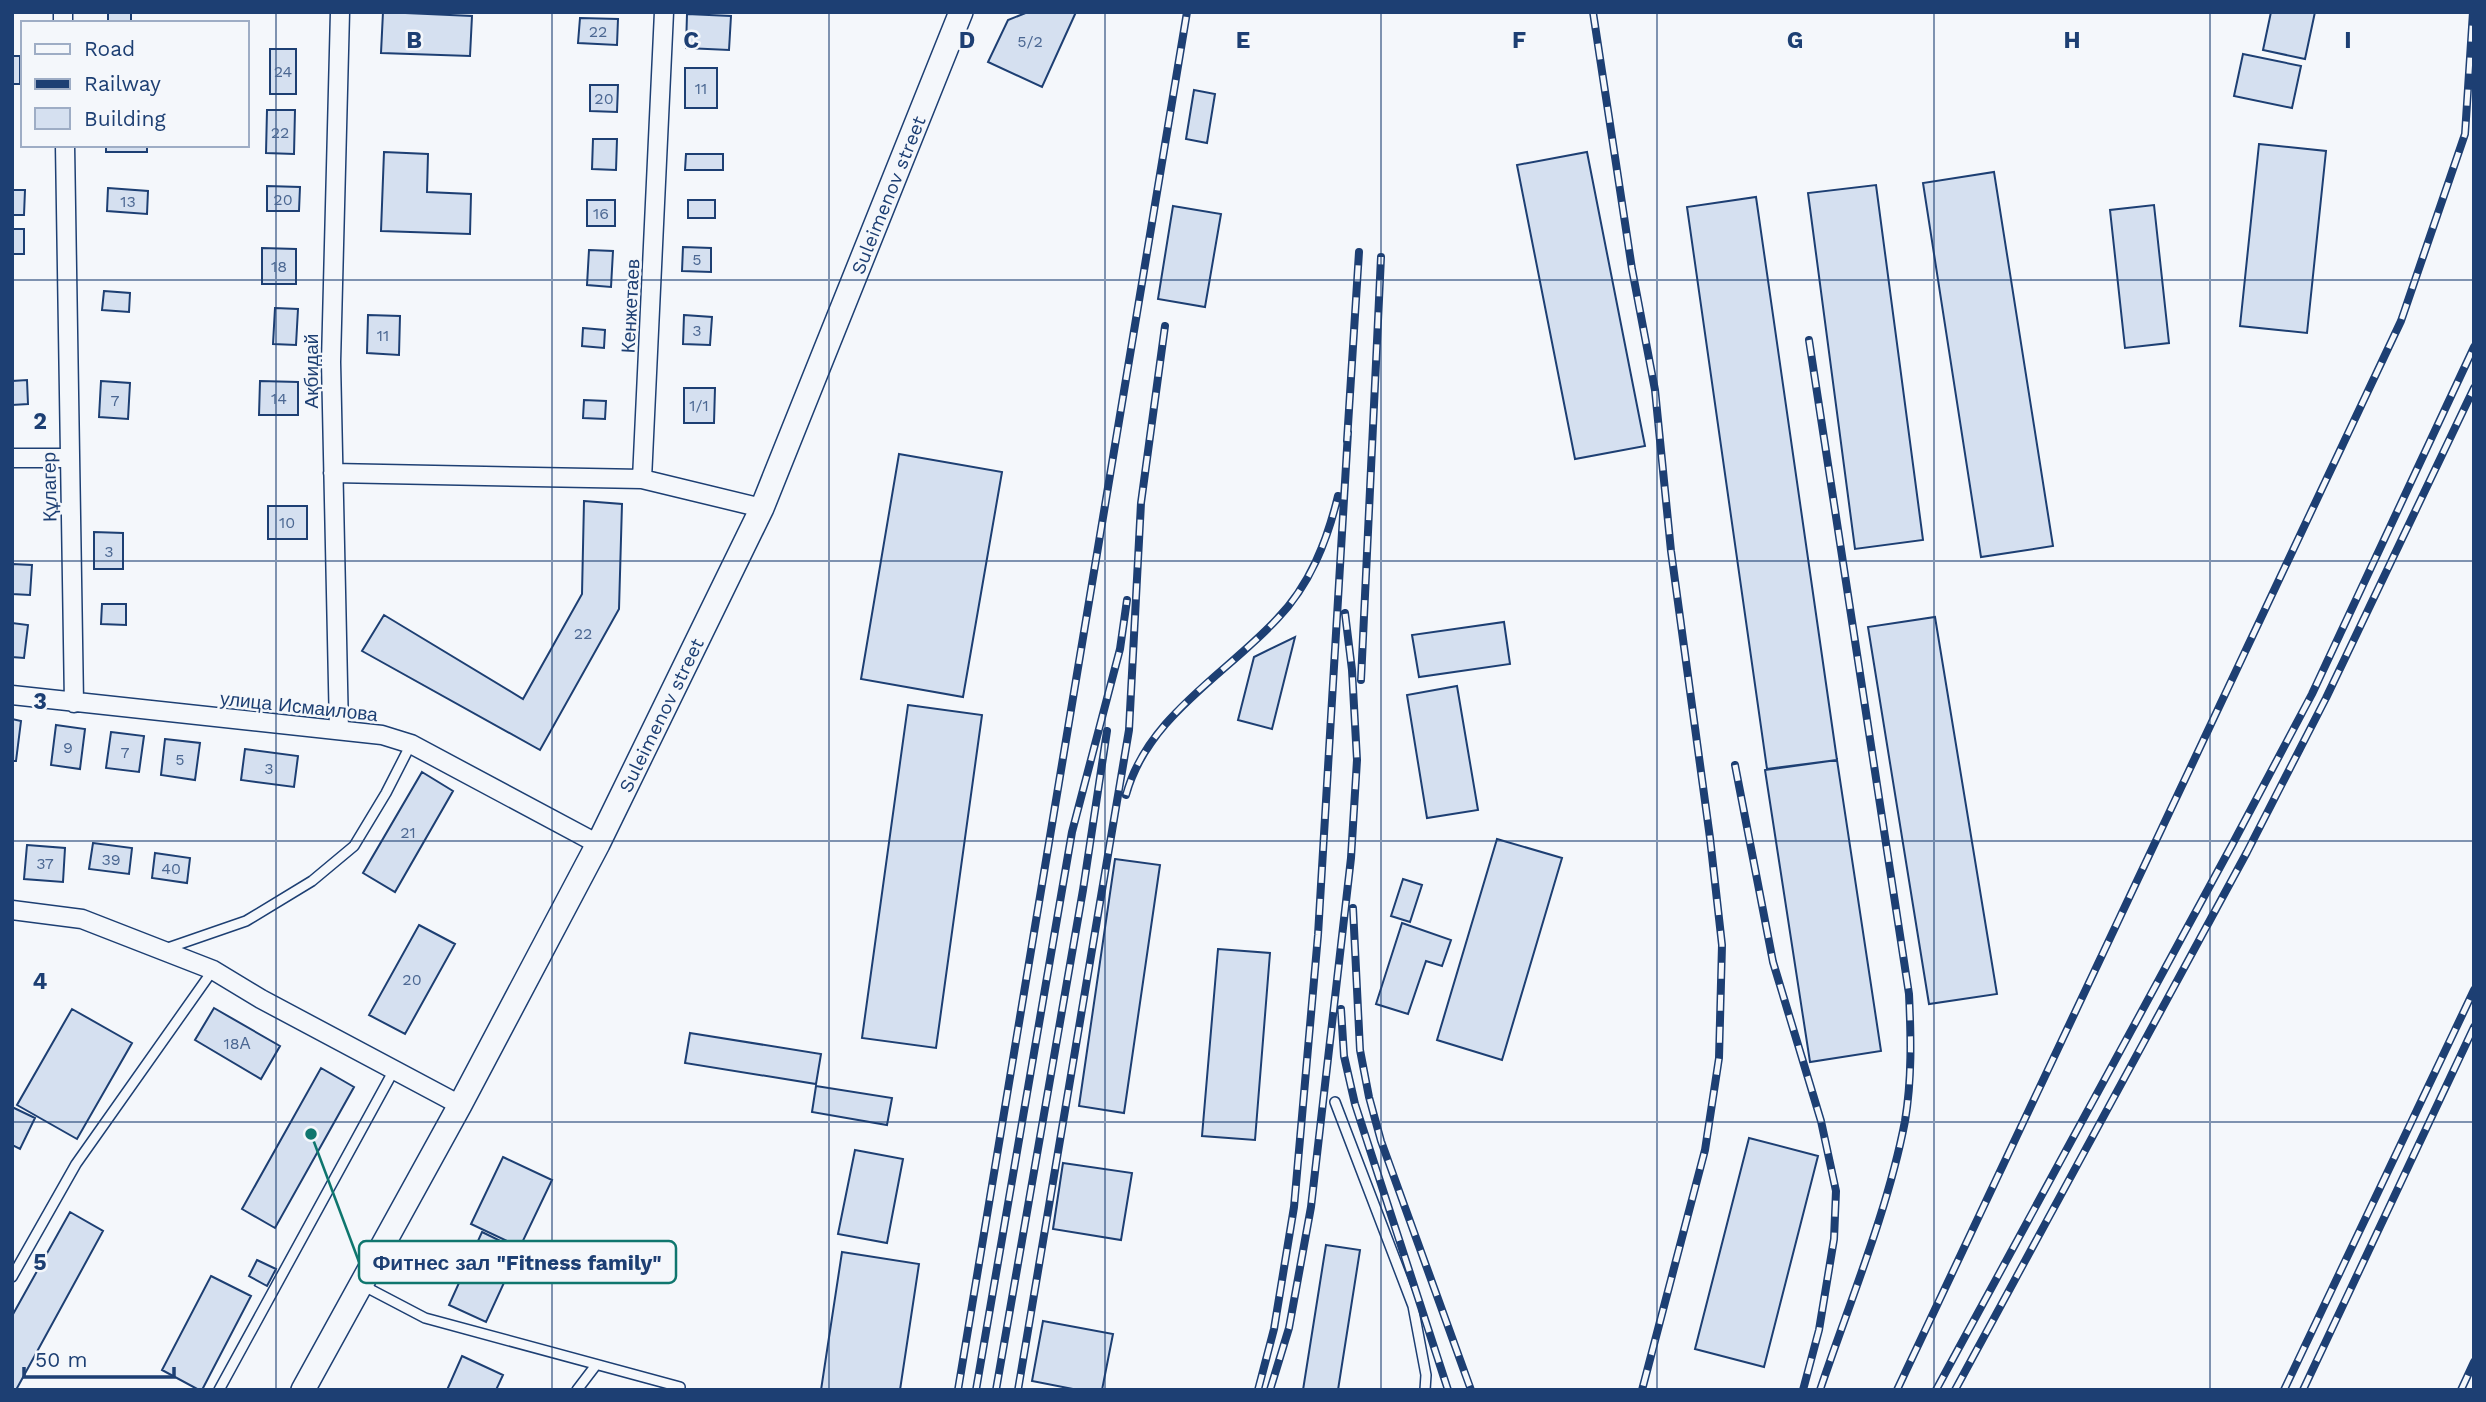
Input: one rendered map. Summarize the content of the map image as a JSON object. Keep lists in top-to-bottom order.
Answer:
{
  "streets": {
    "street": [
      "Suleimenov street",
      "Кенжетаев",
      "Ақбидай",
      "Құлагер",
      "улица Исмаилова"
    ]
  },
  "crossings": [
    ["Suleimenov street", "улица Исмаилова"],
    ["Ақбидай", "улица Исмаилова"],
    ["Құлагер", "улица Исмаилова"]
  ],
  "places": ["Фитнес зал \"Fitness family\""],
  "house_numbers": [
    "22",
    "5/2",
    "24",
    "11",
    "20",
    "22",
    "20",
    "13",
    "16",
    "5",
    "18",
    "3",
    "11",
    "14",
    "7",
    "1/1",
    "10",
    "3",
    "22",
    "9",
    "7",
    "5",
    "3",
    "21",
    "39",
    "37",
    "40",
    "20",
    "18А"
  ],
  "legend": ["Road", "Railway", "Building"],
  "scale_bar": "50 m",
  "grid": {
    "columns": [
      "B",
      "C",
      "D",
      "E",
      "F",
      "G",
      "H",
      "I"
    ],
    "rows": [
      "2",
      "3",
      "4",
      "5"
    ]
  }
}
